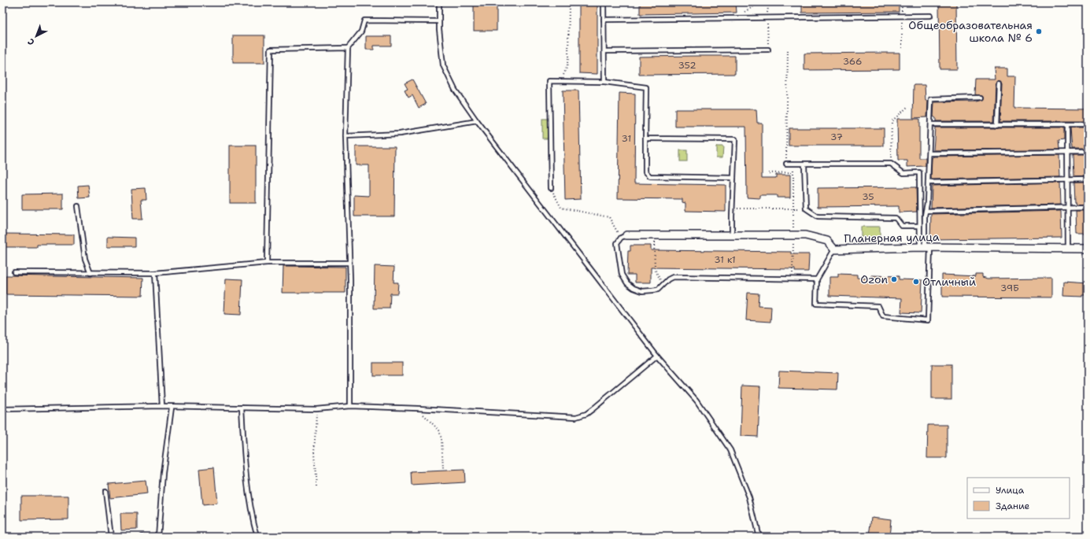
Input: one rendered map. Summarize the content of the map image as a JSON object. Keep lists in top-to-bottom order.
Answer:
{
  "streets": {
    "street": ["Планерная улица"]
  },
  "places": ["Общеобразовательная школа № 6", "Ozon", "Отличный"],
  "house_numbers": [
    "366",
    "352",
    "37",
    "31",
    "35",
    "31 к1",
    "39Б"
  ],
  "legend": ["Улица", "Здание"],
  "north": "bottom left"
}
